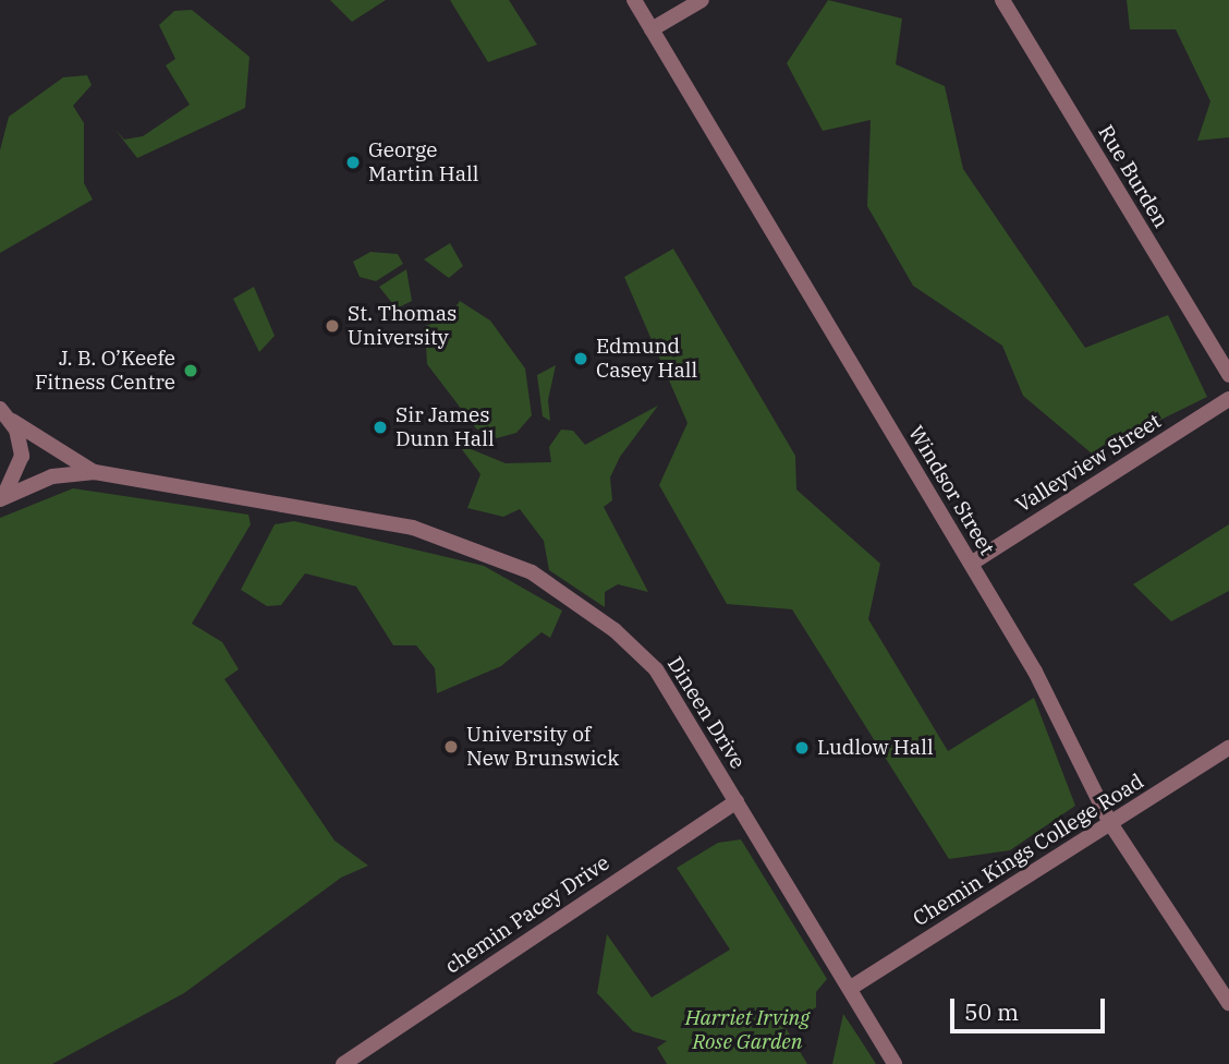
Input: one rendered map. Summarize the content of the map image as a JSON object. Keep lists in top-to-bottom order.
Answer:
{
  "streets": {
    "street": [
      "Rue Burden",
      "Valleyview Street",
      "Windsor Street",
      "Dineen Drive",
      "Chemin Kings College Road",
      "chemin Pacey Drive"
    ]
  },
  "crossings": [
    ["Valleyview Street", "Windsor Street"],
    ["Windsor Street", "Chemin Kings College Road"],
    ["Dineen Drive", "Chemin Kings College Road"],
    ["Dineen Drive", "chemin Pacey Drive"]
  ],
  "parks": ["Harriet Irving Rose Garden"],
  "places": [
    "George Martin Hall",
    "St. Thomas University",
    "Edmund Casey Hall",
    "J. B. O’Keefe Fitness Centre",
    "Sir James Dunn Hall",
    "University of New Brunswick",
    "Ludlow Hall"
  ],
  "scale_bar": "50 m"
}
